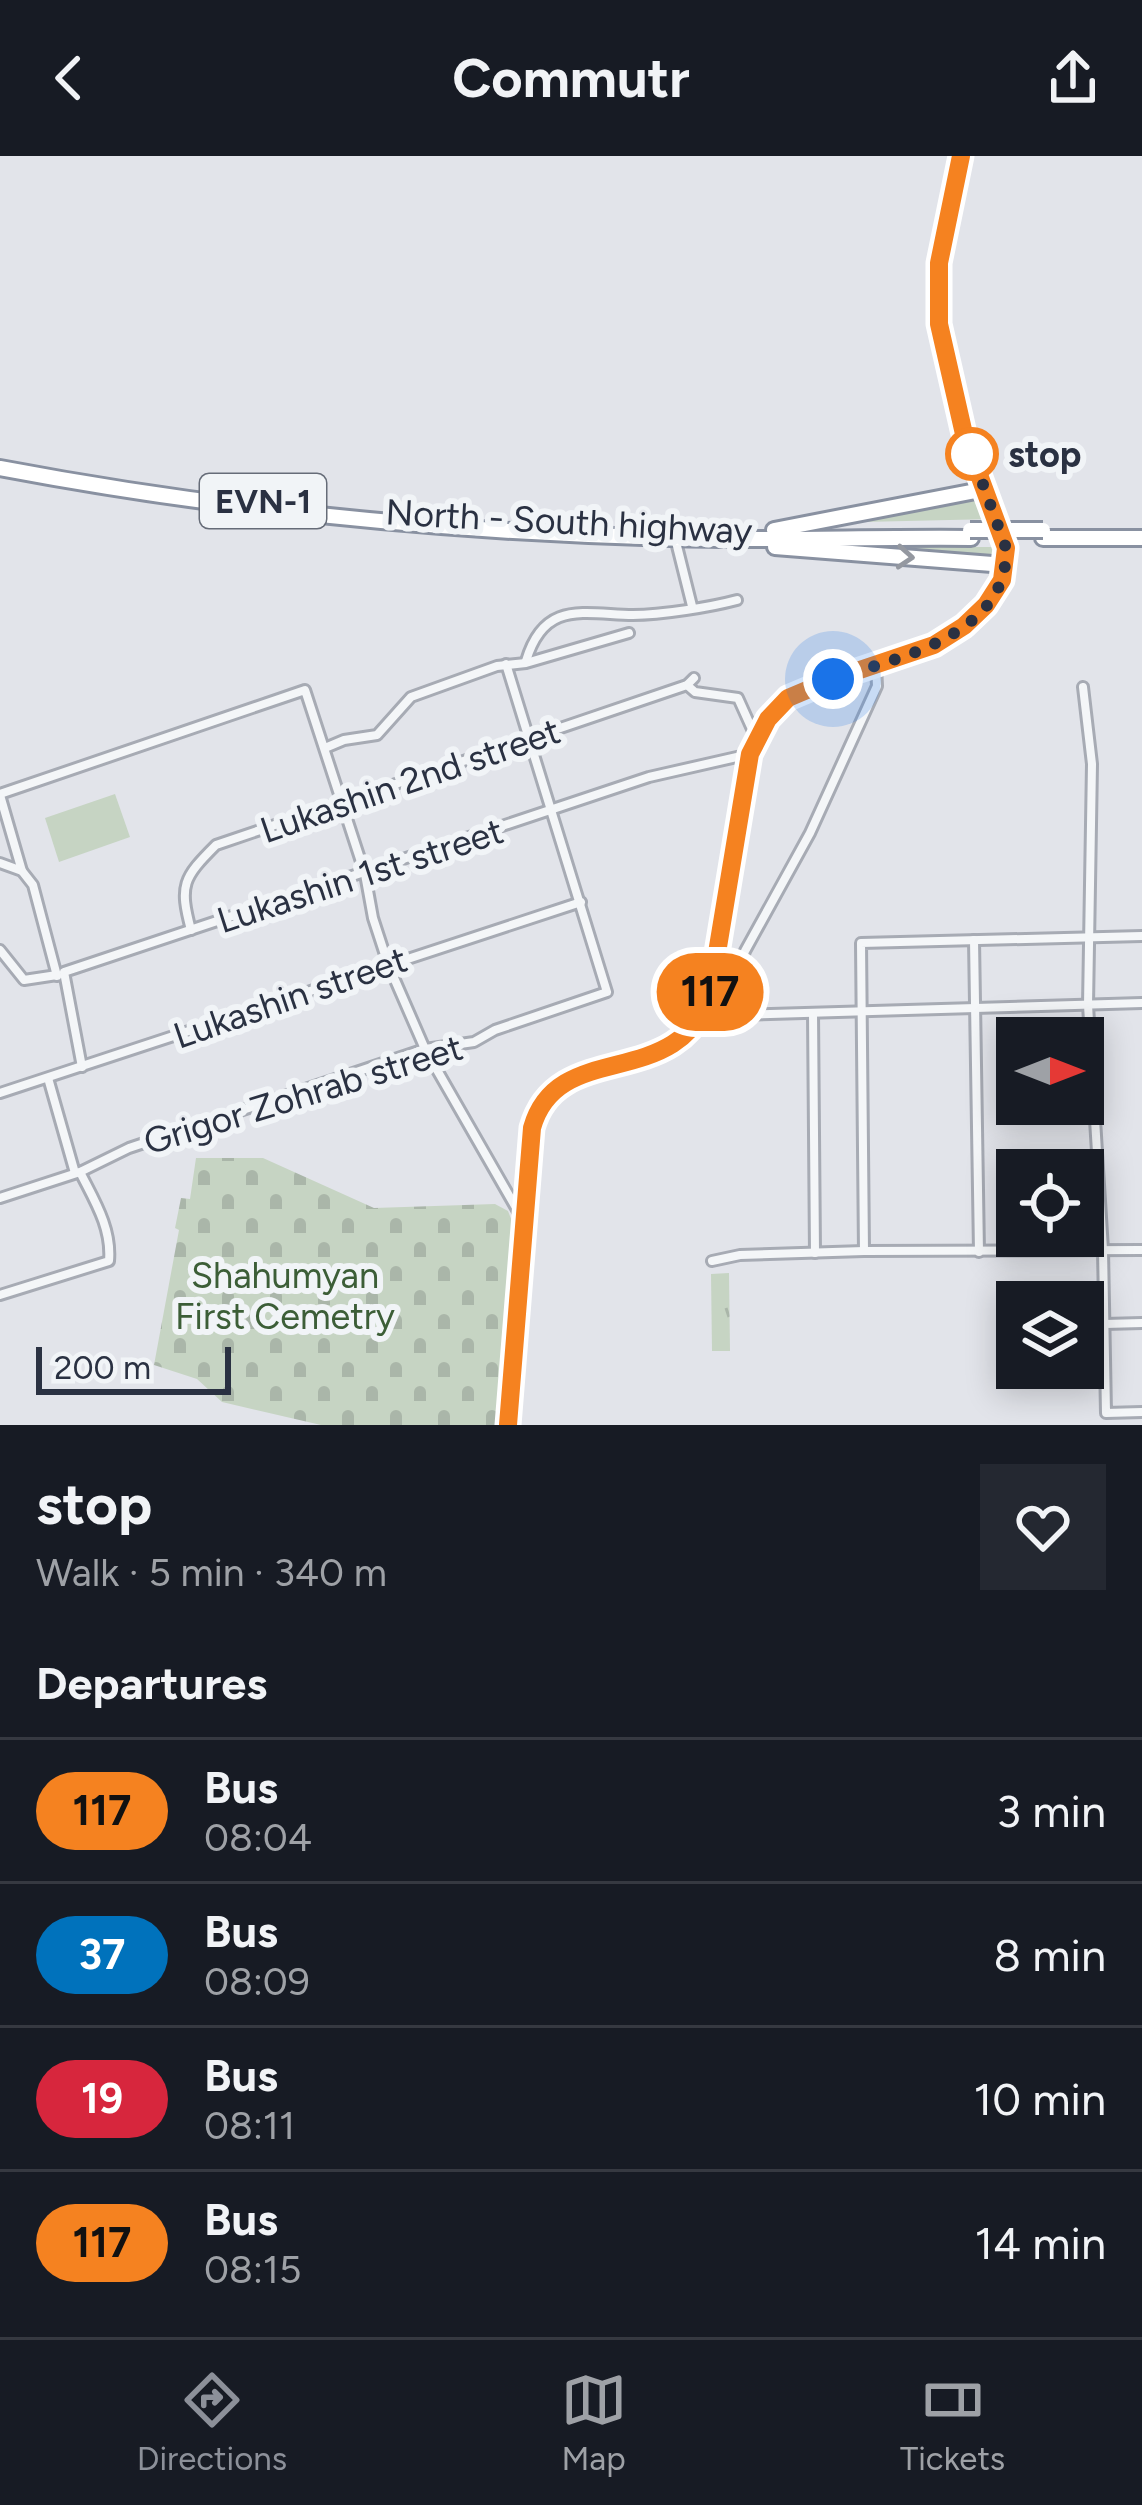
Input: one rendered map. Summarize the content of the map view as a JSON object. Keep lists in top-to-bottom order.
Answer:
{
  "streets": {
    "highway": ["EVN-1", "North - South highway"],
    "street": [
      "Lukashin 2nd street",
      "Lukashin 1st street",
      "Lukashin street",
      "Grigor Zohrab street"
    ]
  },
  "crossings": [
    ["Lukashin 2nd street", "Lukashin 1st street"],
    ["Lukashin street", "Grigor Zohrab street"]
  ],
  "parks": ["Shahumyan First Cemetry"],
  "places": ["stop"],
  "lines": ["bus line 117"],
  "scale_bar": "200 m",
  "north": "right",
  "page": {
    "header": "Commutr",
    "on_map": "117",
    "scale": "200 m",
    "heading": [
      ["stop", "Walk · 5 min · 340 m"],
      "Departures"
    ],
    "list": [
      {
        "mark": "117",
        "name": "Bus",
        "note": "08:04",
        "value": "3 min"
      },
      {
        "mark": "37",
        "name": "Bus",
        "note": "08:09",
        "value": "8 min"
      },
      {
        "mark": "19",
        "name": "Bus",
        "note": "08:11",
        "value": "10 min"
      },
      {
        "mark": "117",
        "name": "Bus",
        "note": "08:15",
        "value": "14 min"
      }
    ],
    "tabs": ["Directions", "Map", "Tickets"]
  }
}
